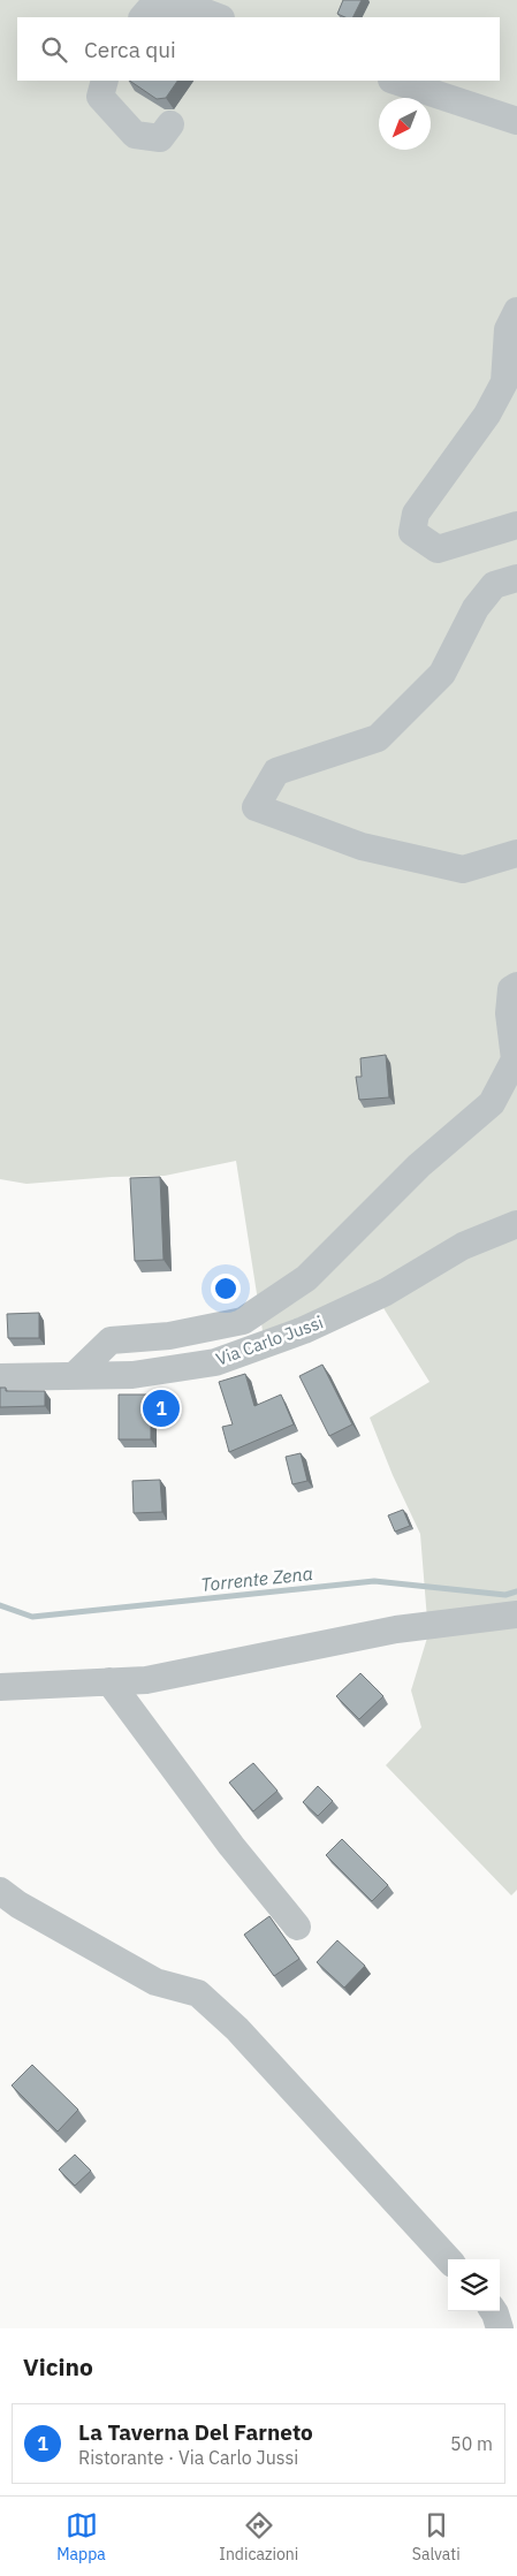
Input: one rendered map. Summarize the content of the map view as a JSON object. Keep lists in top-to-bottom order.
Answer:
{
  "streets": {
    "street": ["Via Carlo Jussi"]
  },
  "water": ["Torrente Zena"],
  "north": "bottom left",
  "page": {
    "search": "Cerca qui",
    "pins": "1",
    "heading": "Vicino",
    "list": [
      {
        "mark": "1",
        "name": "La Taverna Del Farneto",
        "note": "Ristorante · Via Carlo Jussi",
        "value": "50 m"
      }
    ],
    "nav": ["Mappa", "Indicazioni", "Salvati"]
  }
}
